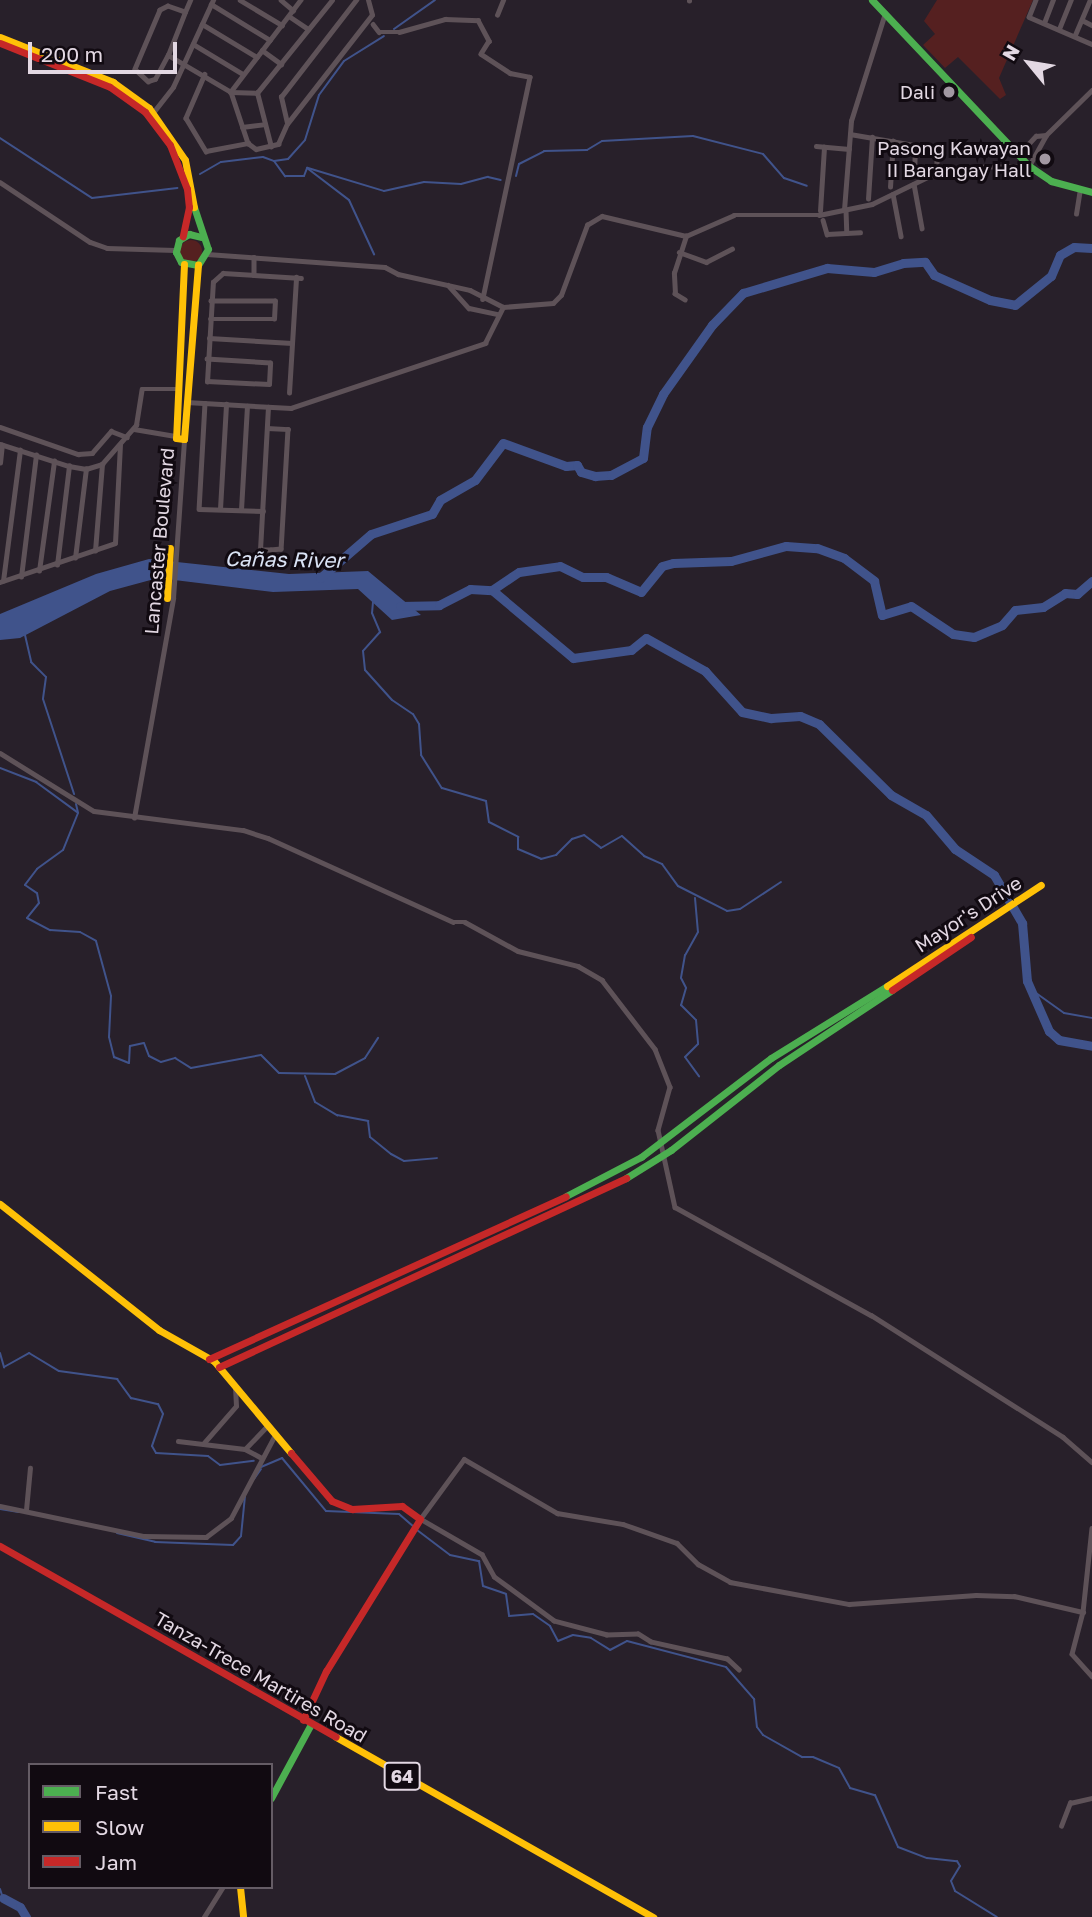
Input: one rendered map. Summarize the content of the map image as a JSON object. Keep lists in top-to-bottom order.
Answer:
{
  "streets": {
    "main road": [
      "Lancaster Boulevard",
      "Mayor's Drive",
      "Tanza-Trece Martires Road",
      "64"
    ]
  },
  "water": ["Cañas River"],
  "places": ["Dali", "Pasong Kawayan II Barangay Hall"],
  "legend": ["Fast", "Slow", "Jam"],
  "scale_bar": "200 m",
  "north": "top left"
}
